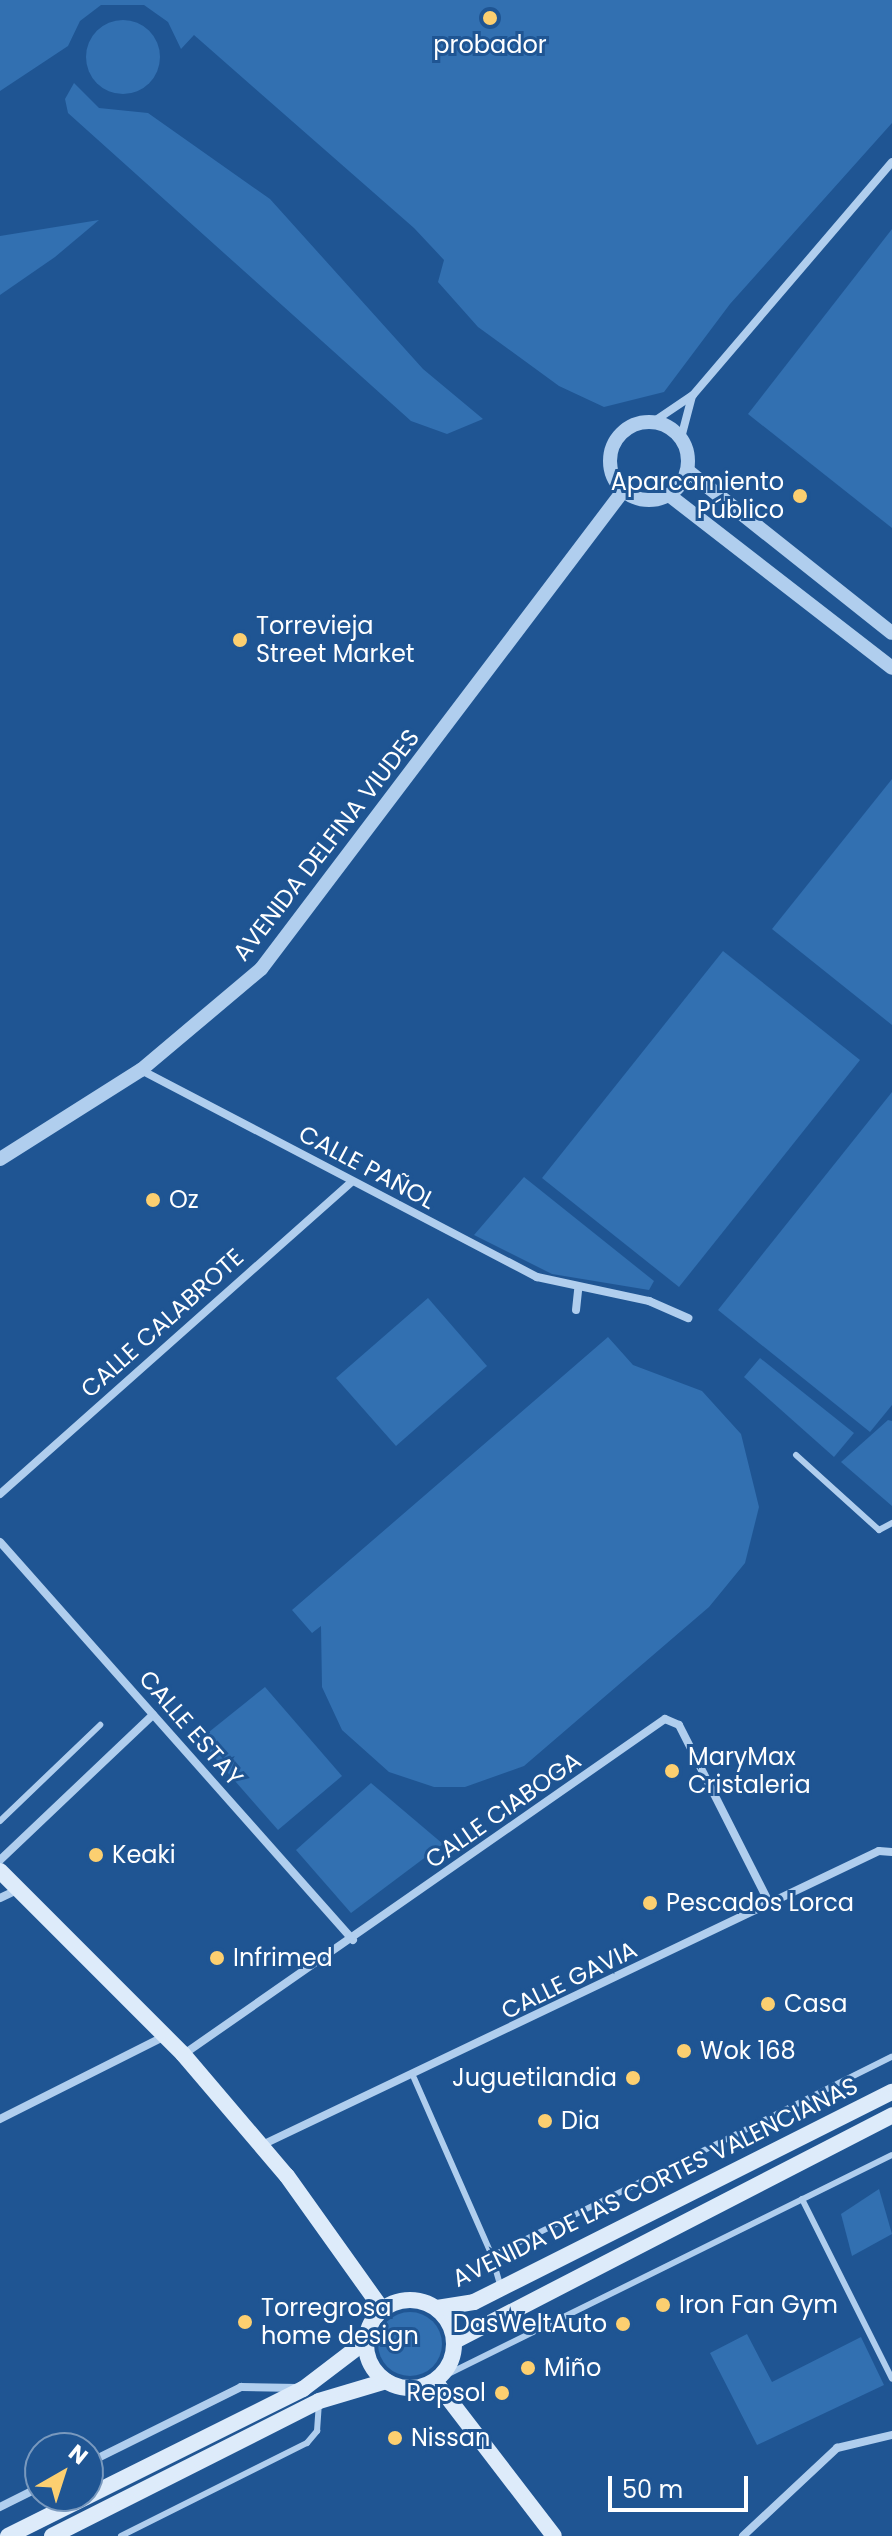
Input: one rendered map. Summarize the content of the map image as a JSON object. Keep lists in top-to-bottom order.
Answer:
{
  "streets": {
    "main road": ["AVENIDA DE LAS CORTES VALENCIANAS"],
    "street": [
      "AVENIDA DELFINA VIUDES",
      "CALLE PAÑOL",
      "CALLE CALABROTE",
      "CALLE ESTAY",
      "CALLE CIABOGA",
      "CALLE GAVIA"
    ]
  },
  "crossings": [
    ["AVENIDA DELFINA VIUDES", "CALLE PAÑOL"],
    ["CALLE PAÑOL", "CALLE CALABROTE"],
    ["CALLE ESTAY", "CALLE CIABOGA"],
    ["CALLE CIABOGA", "CALLE GAVIA"]
  ],
  "places": [
    "probador",
    "Aparcamiento Público",
    "Torrevieja Street Market",
    "Oz",
    "MaryMax Cristaleria",
    "Keaki",
    "Pescados Lorca",
    "Infrimed",
    "Casa",
    "Wok 168",
    "Juguetilandia",
    "Dia",
    "Iron Fan Gym",
    "Torregrosa home design",
    "DasWeltAuto",
    "Miño",
    "Repsol",
    "Nissan"
  ],
  "scale_bar": "50 m",
  "north": "top right"
}
